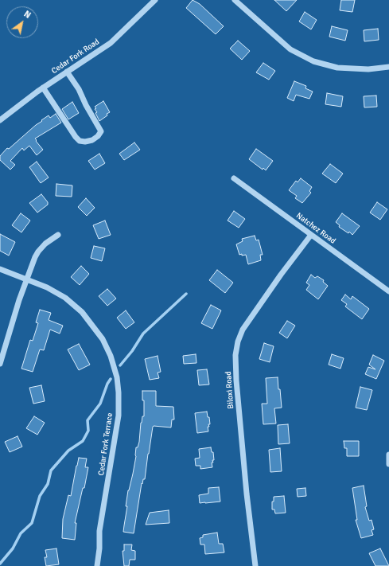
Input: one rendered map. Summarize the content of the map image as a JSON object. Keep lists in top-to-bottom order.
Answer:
{
  "streets": {
    "street": [
      "Cedar Fork Road",
      "Natchez Road",
      "Biloxi Road",
      "Cedar Fork Terrace"
    ]
  },
  "crossings": [
    ["Natchez Road", "Biloxi Road"]
  ],
  "north": "top right"
}
